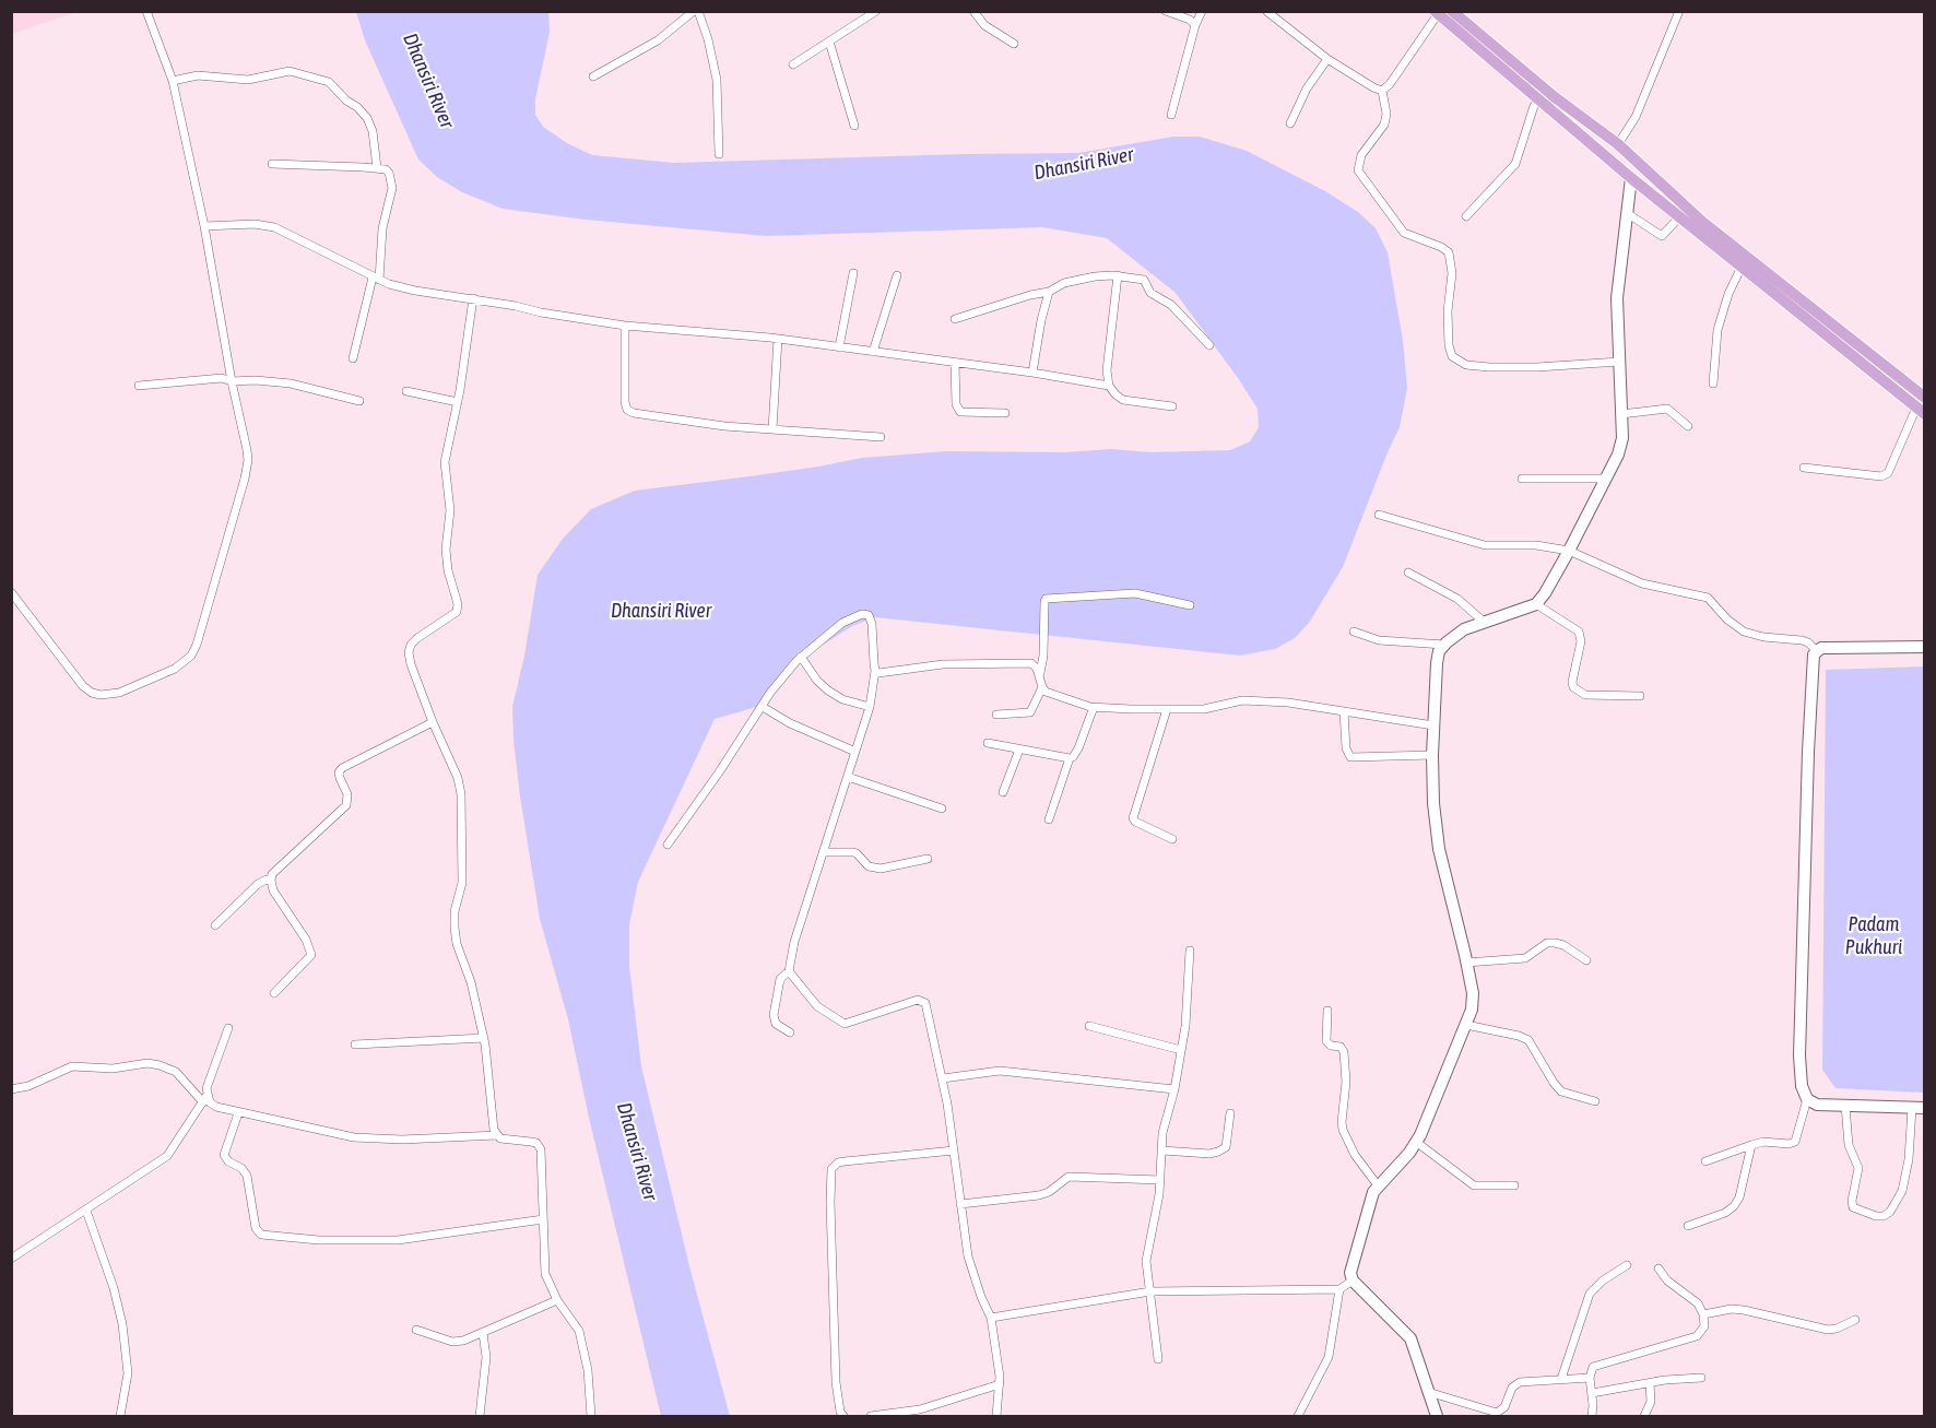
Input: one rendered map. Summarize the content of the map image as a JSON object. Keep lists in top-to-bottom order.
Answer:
{
  "water": ["Dhansiri River", "Padam Pukhuri"]
}
